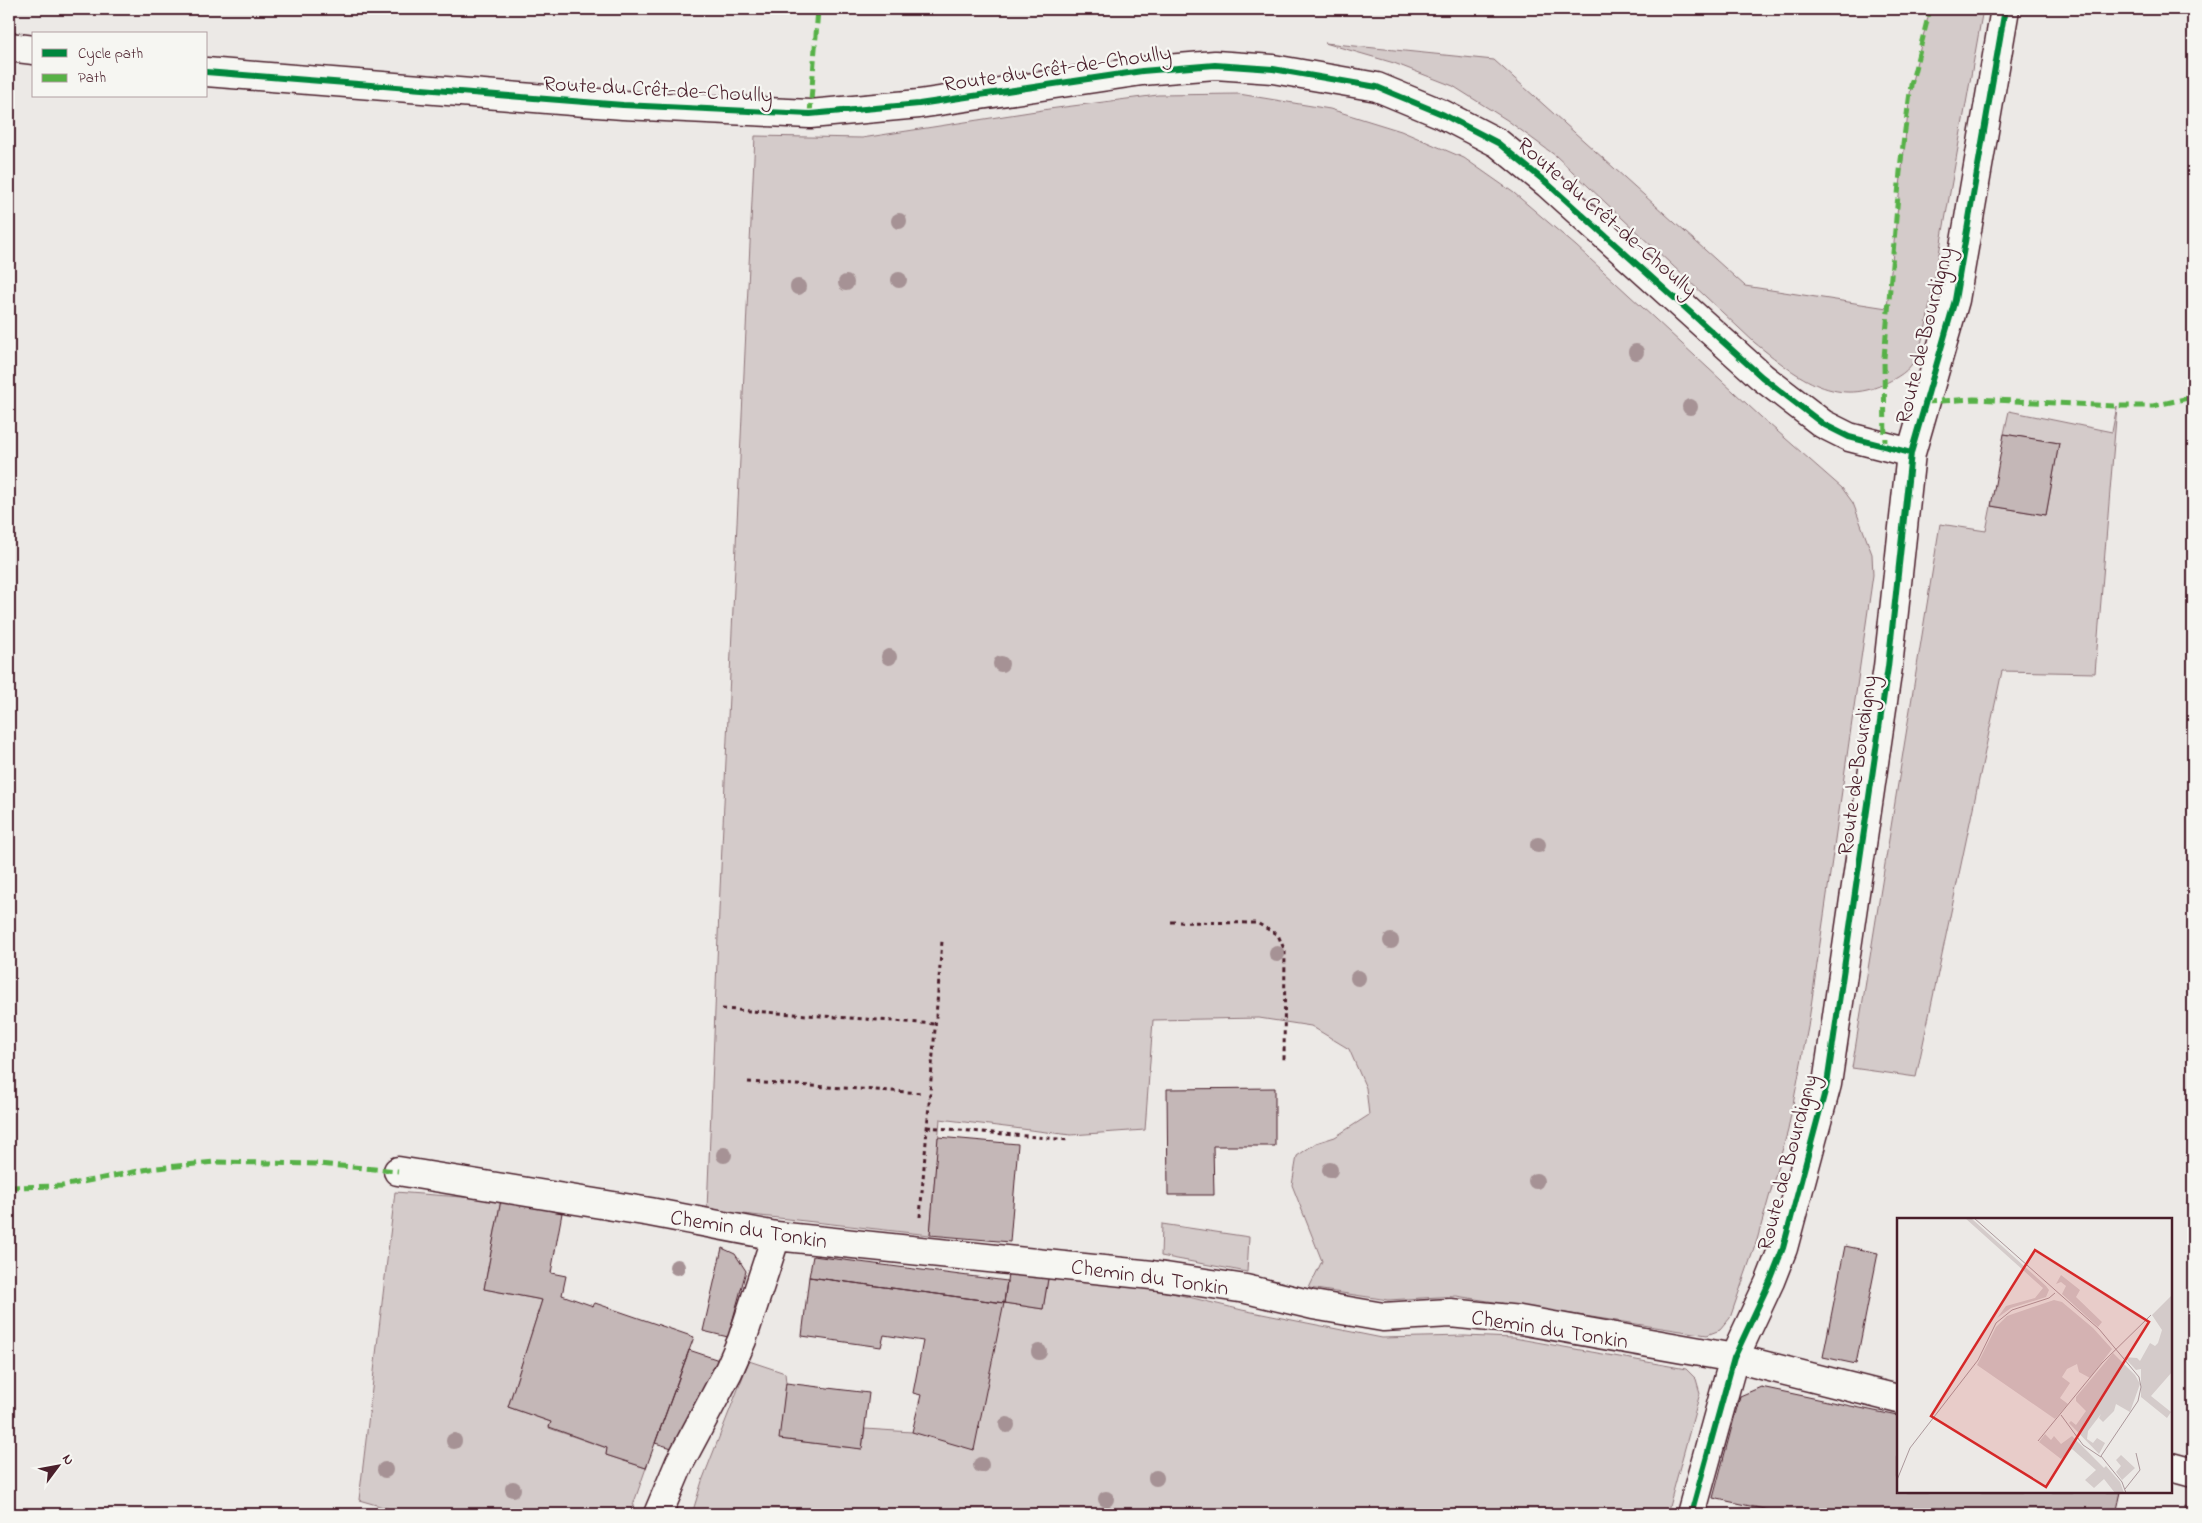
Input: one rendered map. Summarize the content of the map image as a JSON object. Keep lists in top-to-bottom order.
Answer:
{
  "streets": {
    "street": ["Route du Crêt-de-Choully", "Route de Bourdigny", "Chemin du Tonkin"]
  },
  "crossings": [
    ["Route du Crêt-de-Choully", "Route de Bourdigny"],
    ["Route de Bourdigny", "Chemin du Tonkin"]
  ],
  "legend": ["Cycle path", "Path"],
  "north": "top right"
}
